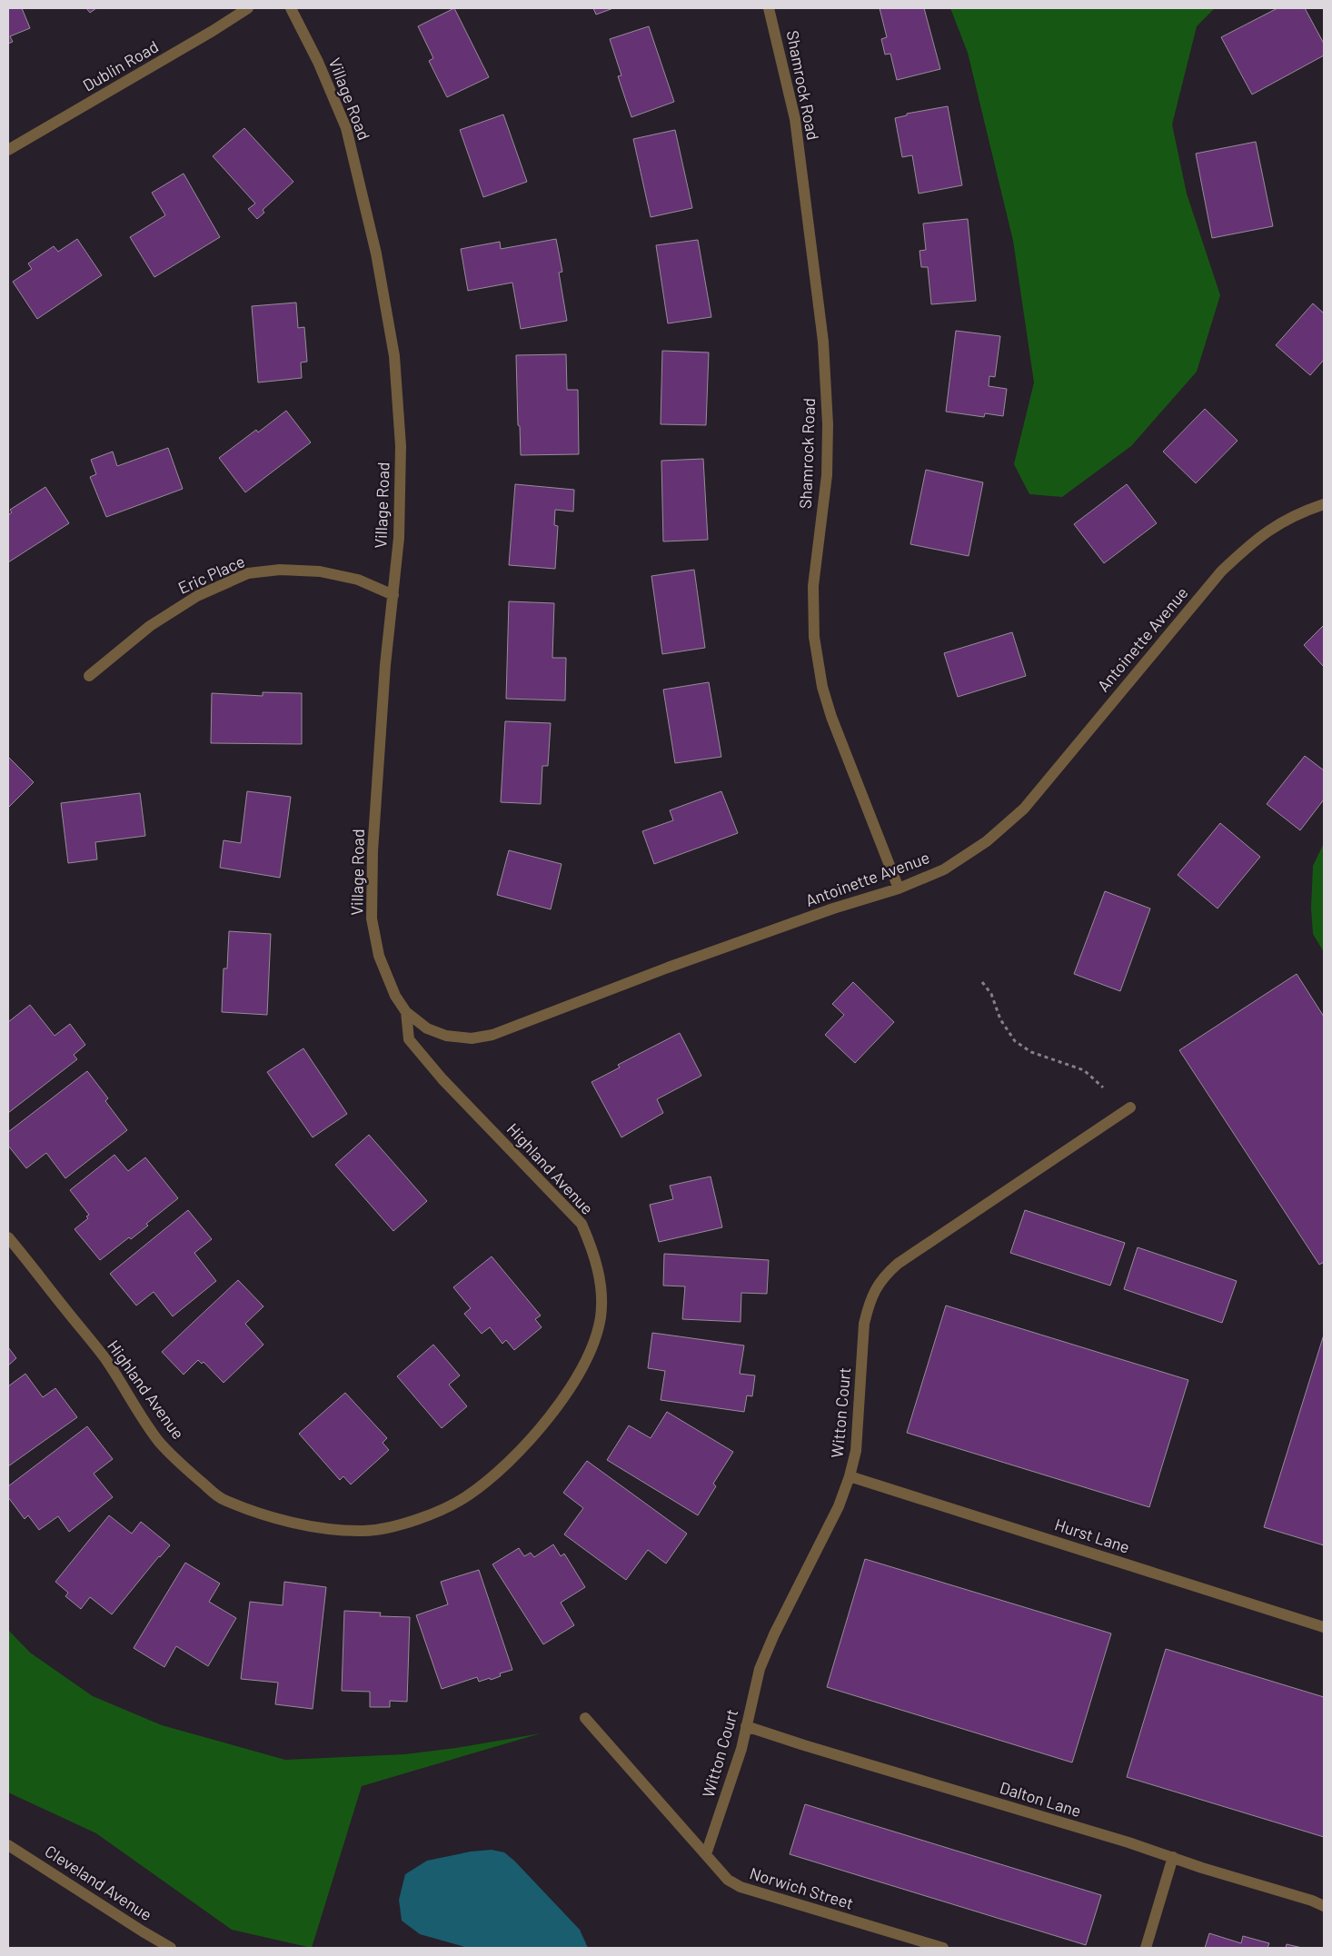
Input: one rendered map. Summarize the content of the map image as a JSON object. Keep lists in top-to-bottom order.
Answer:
{
  "streets": {
    "street": [
      "Dublin Road",
      "Shamrock Road",
      "Village Road",
      "Eric Place",
      "Antoinette Avenue",
      "Highland Avenue",
      "Witton Court",
      "Hurst Lane",
      "Dalton Lane",
      "Cleveland Avenue",
      "Norwich Street"
    ]
  },
  "crossings": [
    ["Shamrock Road", "Antoinette Avenue"],
    ["Village Road", "Eric Place"],
    ["Village Road", "Antoinette Avenue"],
    ["Village Road", "Highland Avenue"],
    ["Antoinette Avenue", "Highland Avenue"],
    ["Witton Court", "Hurst Lane"],
    ["Witton Court", "Dalton Lane"],
    ["Witton Court", "Norwich Street"]
  ]
}
